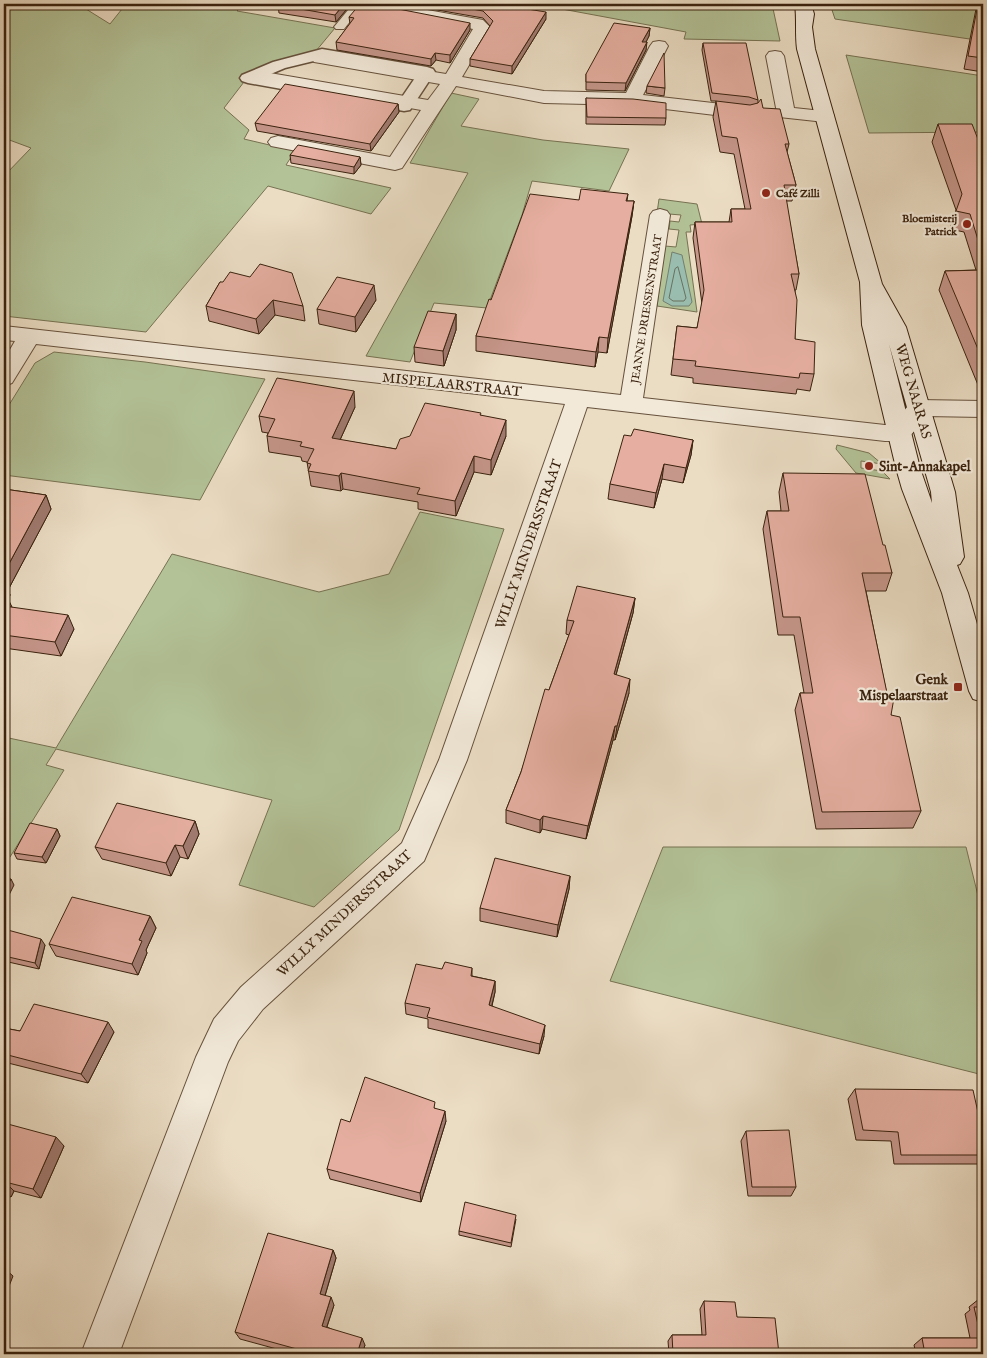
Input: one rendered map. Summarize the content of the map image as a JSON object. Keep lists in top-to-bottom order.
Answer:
{
  "streets": {
    "street": [
      "JEANNE DRIESSENSTRAAT",
      "MISPELAARSTRAAT",
      "WEG NAAR AS",
      "WILLY MINDERSSTRAAT"
    ]
  },
  "crossings": [
    ["JEANNE DRIESSENSTRAAT", "MISPELAARSTRAAT"],
    ["MISPELAARSTRAAT", "WEG NAAR AS"],
    ["MISPELAARSTRAAT", "WILLY MINDERSSTRAAT"]
  ],
  "places": {
    "other": ["Café Zilli", "Bloemisterij Patrick", "Sint-Annakapel"],
    "transit": ["Genk Mispelaarstraat"]
  }
}
